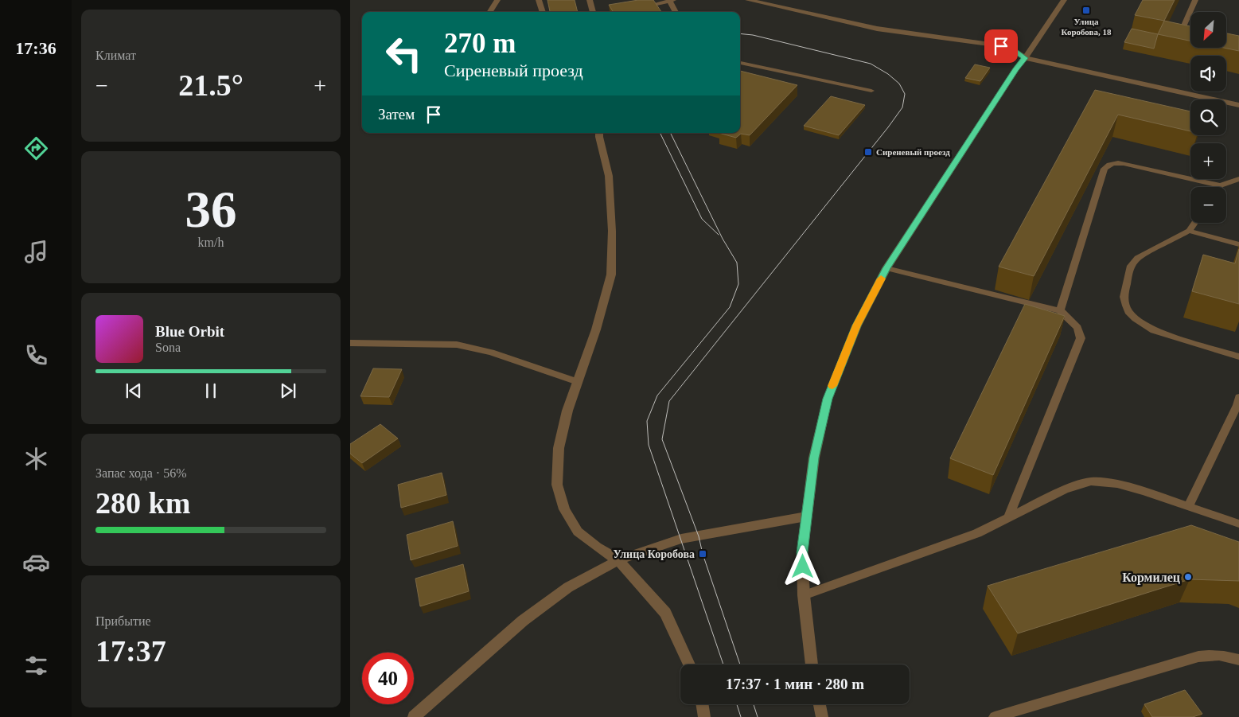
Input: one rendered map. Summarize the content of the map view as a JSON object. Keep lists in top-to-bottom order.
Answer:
{
  "places": {
    "transit": ["Улица Коробова, 18", "Сиреневый проезд", "Улица Коробова"],
    "other": ["Кормилец"]
  },
  "north": "bottom left",
  "page": {
    "tabs": "17:36",
    "tile": [
      "Климат",
      ["36", "km/h"],
      ["Запас хода · 56%", "280 km"],
      ["Прибытие", "17:37"]
    ],
    "map_buttons": ["+", "−"],
    "turn": ["270 m", "Сиреневый проезд"],
    "heat": ["−", "21.5°", "+"],
    "then": "Затем",
    "song": ["Blue Orbit", "Sona"],
    "limit": "40",
    "trip": "17:37 · 1 мин · 280 m"
  }
}
